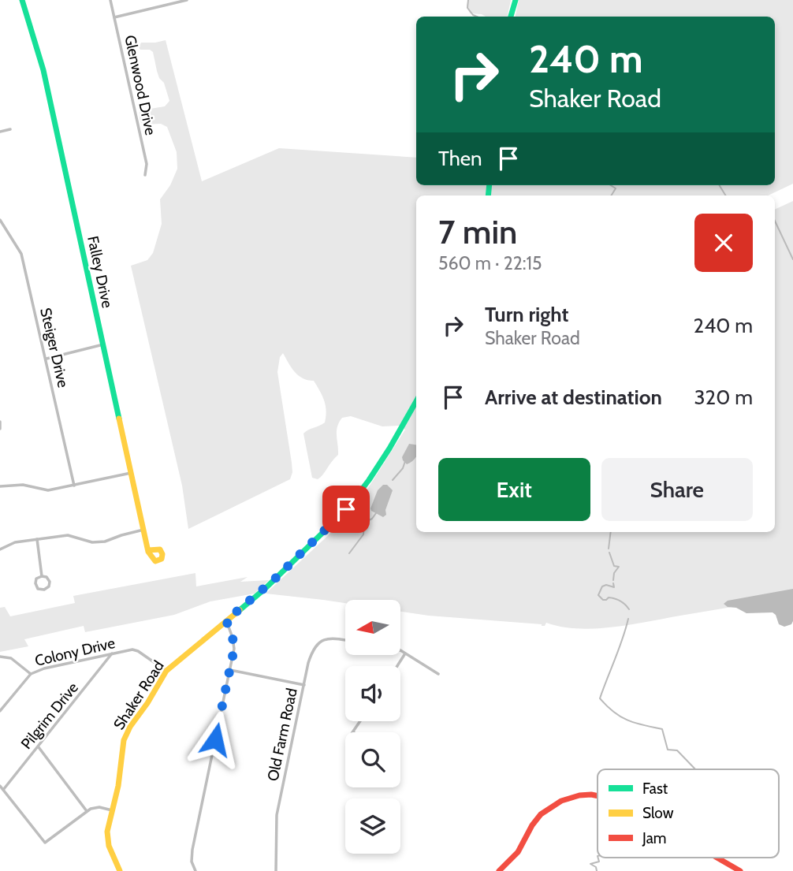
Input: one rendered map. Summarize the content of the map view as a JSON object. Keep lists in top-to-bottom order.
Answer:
{
  "streets": {
    "street": [
      "Glenwood Drive",
      "Falley Drive",
      "Steiger Drive",
      "Colony Drive",
      "Shaker Road",
      "Pilgrim Drive",
      "Old Farm Road"
    ]
  },
  "crossings": [
    ["Colony Drive", "Shaker Road"],
    ["Colony Drive", "Pilgrim Drive"]
  ],
  "legend": ["Fast", "Slow", "Jam"],
  "north": "left",
  "page": {
    "turn": ["240 m", "Shaker Road"],
    "then": "Then",
    "heading": ["7 min", "560 m · 22:15"],
    "list": [
      {
        "name": "Turn right",
        "note": "Shaker Road",
        "value": "240 m"
      },
      {
        "name": "Arrive at destination",
        "value": "320 m"
      }
    ],
    "buttons": ["Exit", "Share"]
  }
}
